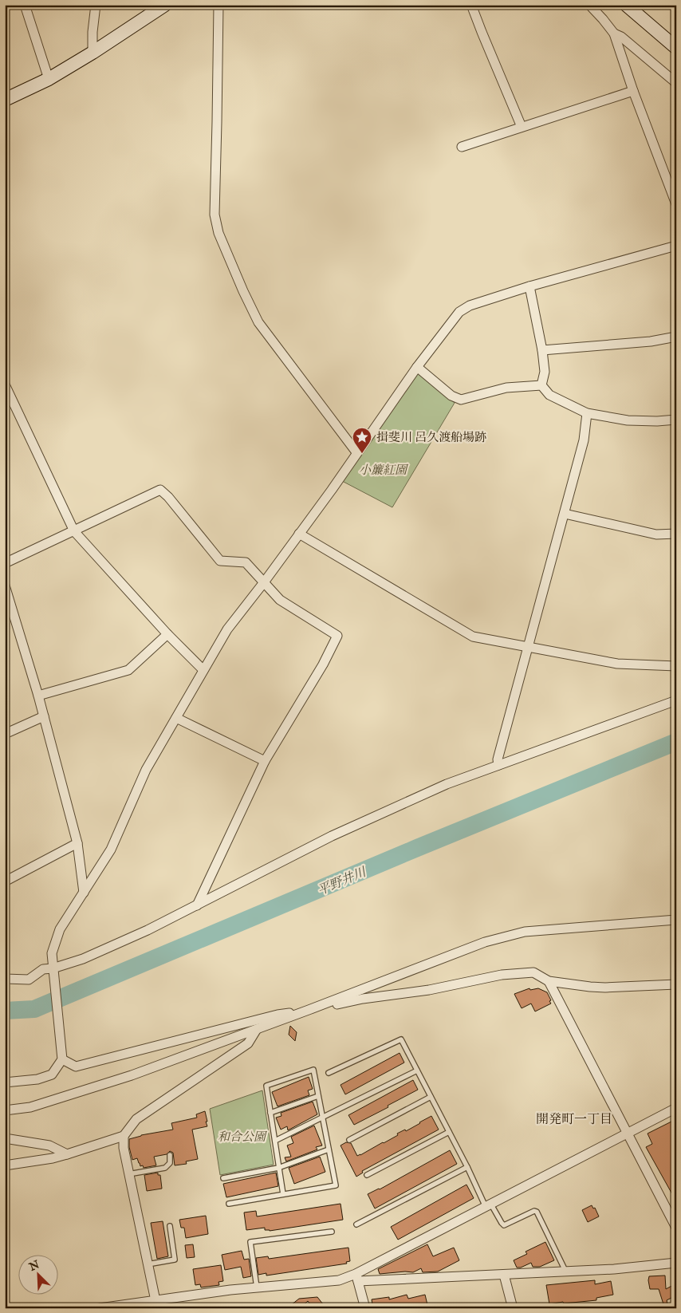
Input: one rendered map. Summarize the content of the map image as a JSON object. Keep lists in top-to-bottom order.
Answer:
{
  "districts": ["開発町一丁目"],
  "water": ["平野井川"],
  "parks": ["小簾紅園", "和合公園"],
  "places": {
    "place": ["揖斐川 呂久渡船場跡"]
  },
  "north": "top left"
}
